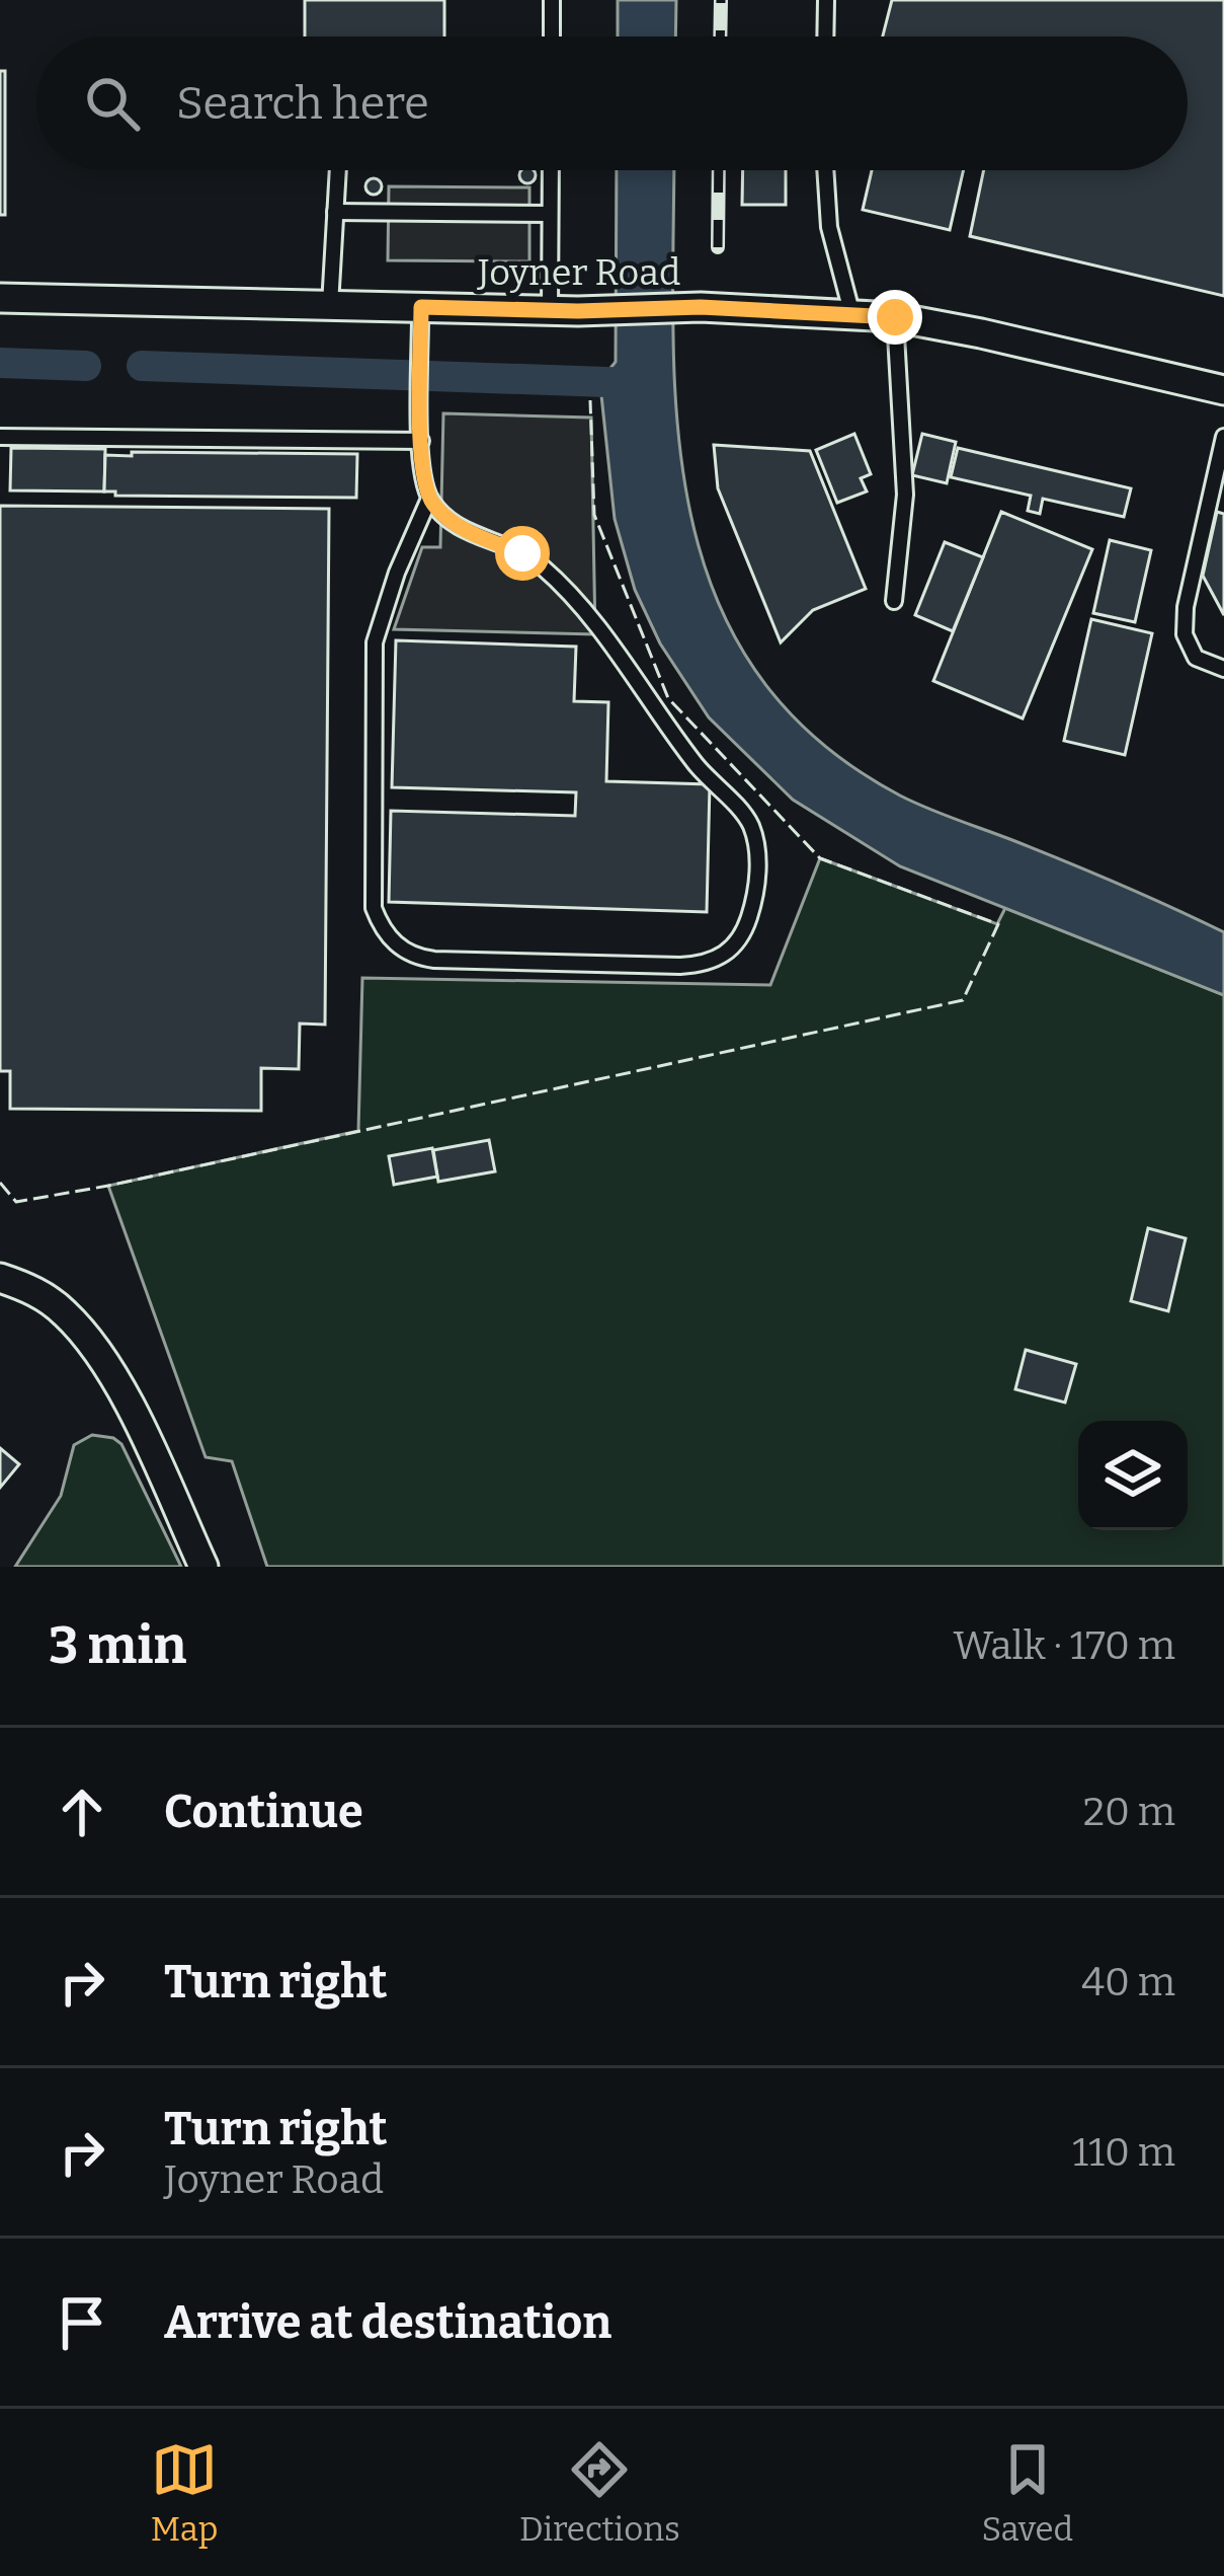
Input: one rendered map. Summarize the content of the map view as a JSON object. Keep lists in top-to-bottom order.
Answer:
{
  "streets": {
    "street": ["Joyner Road"]
  },
  "page": {
    "search": "Search here",
    "heading": ["3 min", "Walk · 170 m"],
    "list": [
      ["Continue", "20 m"],
      ["Turn right", "40 m"],
      ["Turn right", "Joyner Road", "110 m"],
      "Arrive at destination"
    ],
    "nav": ["Map", "Directions", "Saved"]
  }
}
